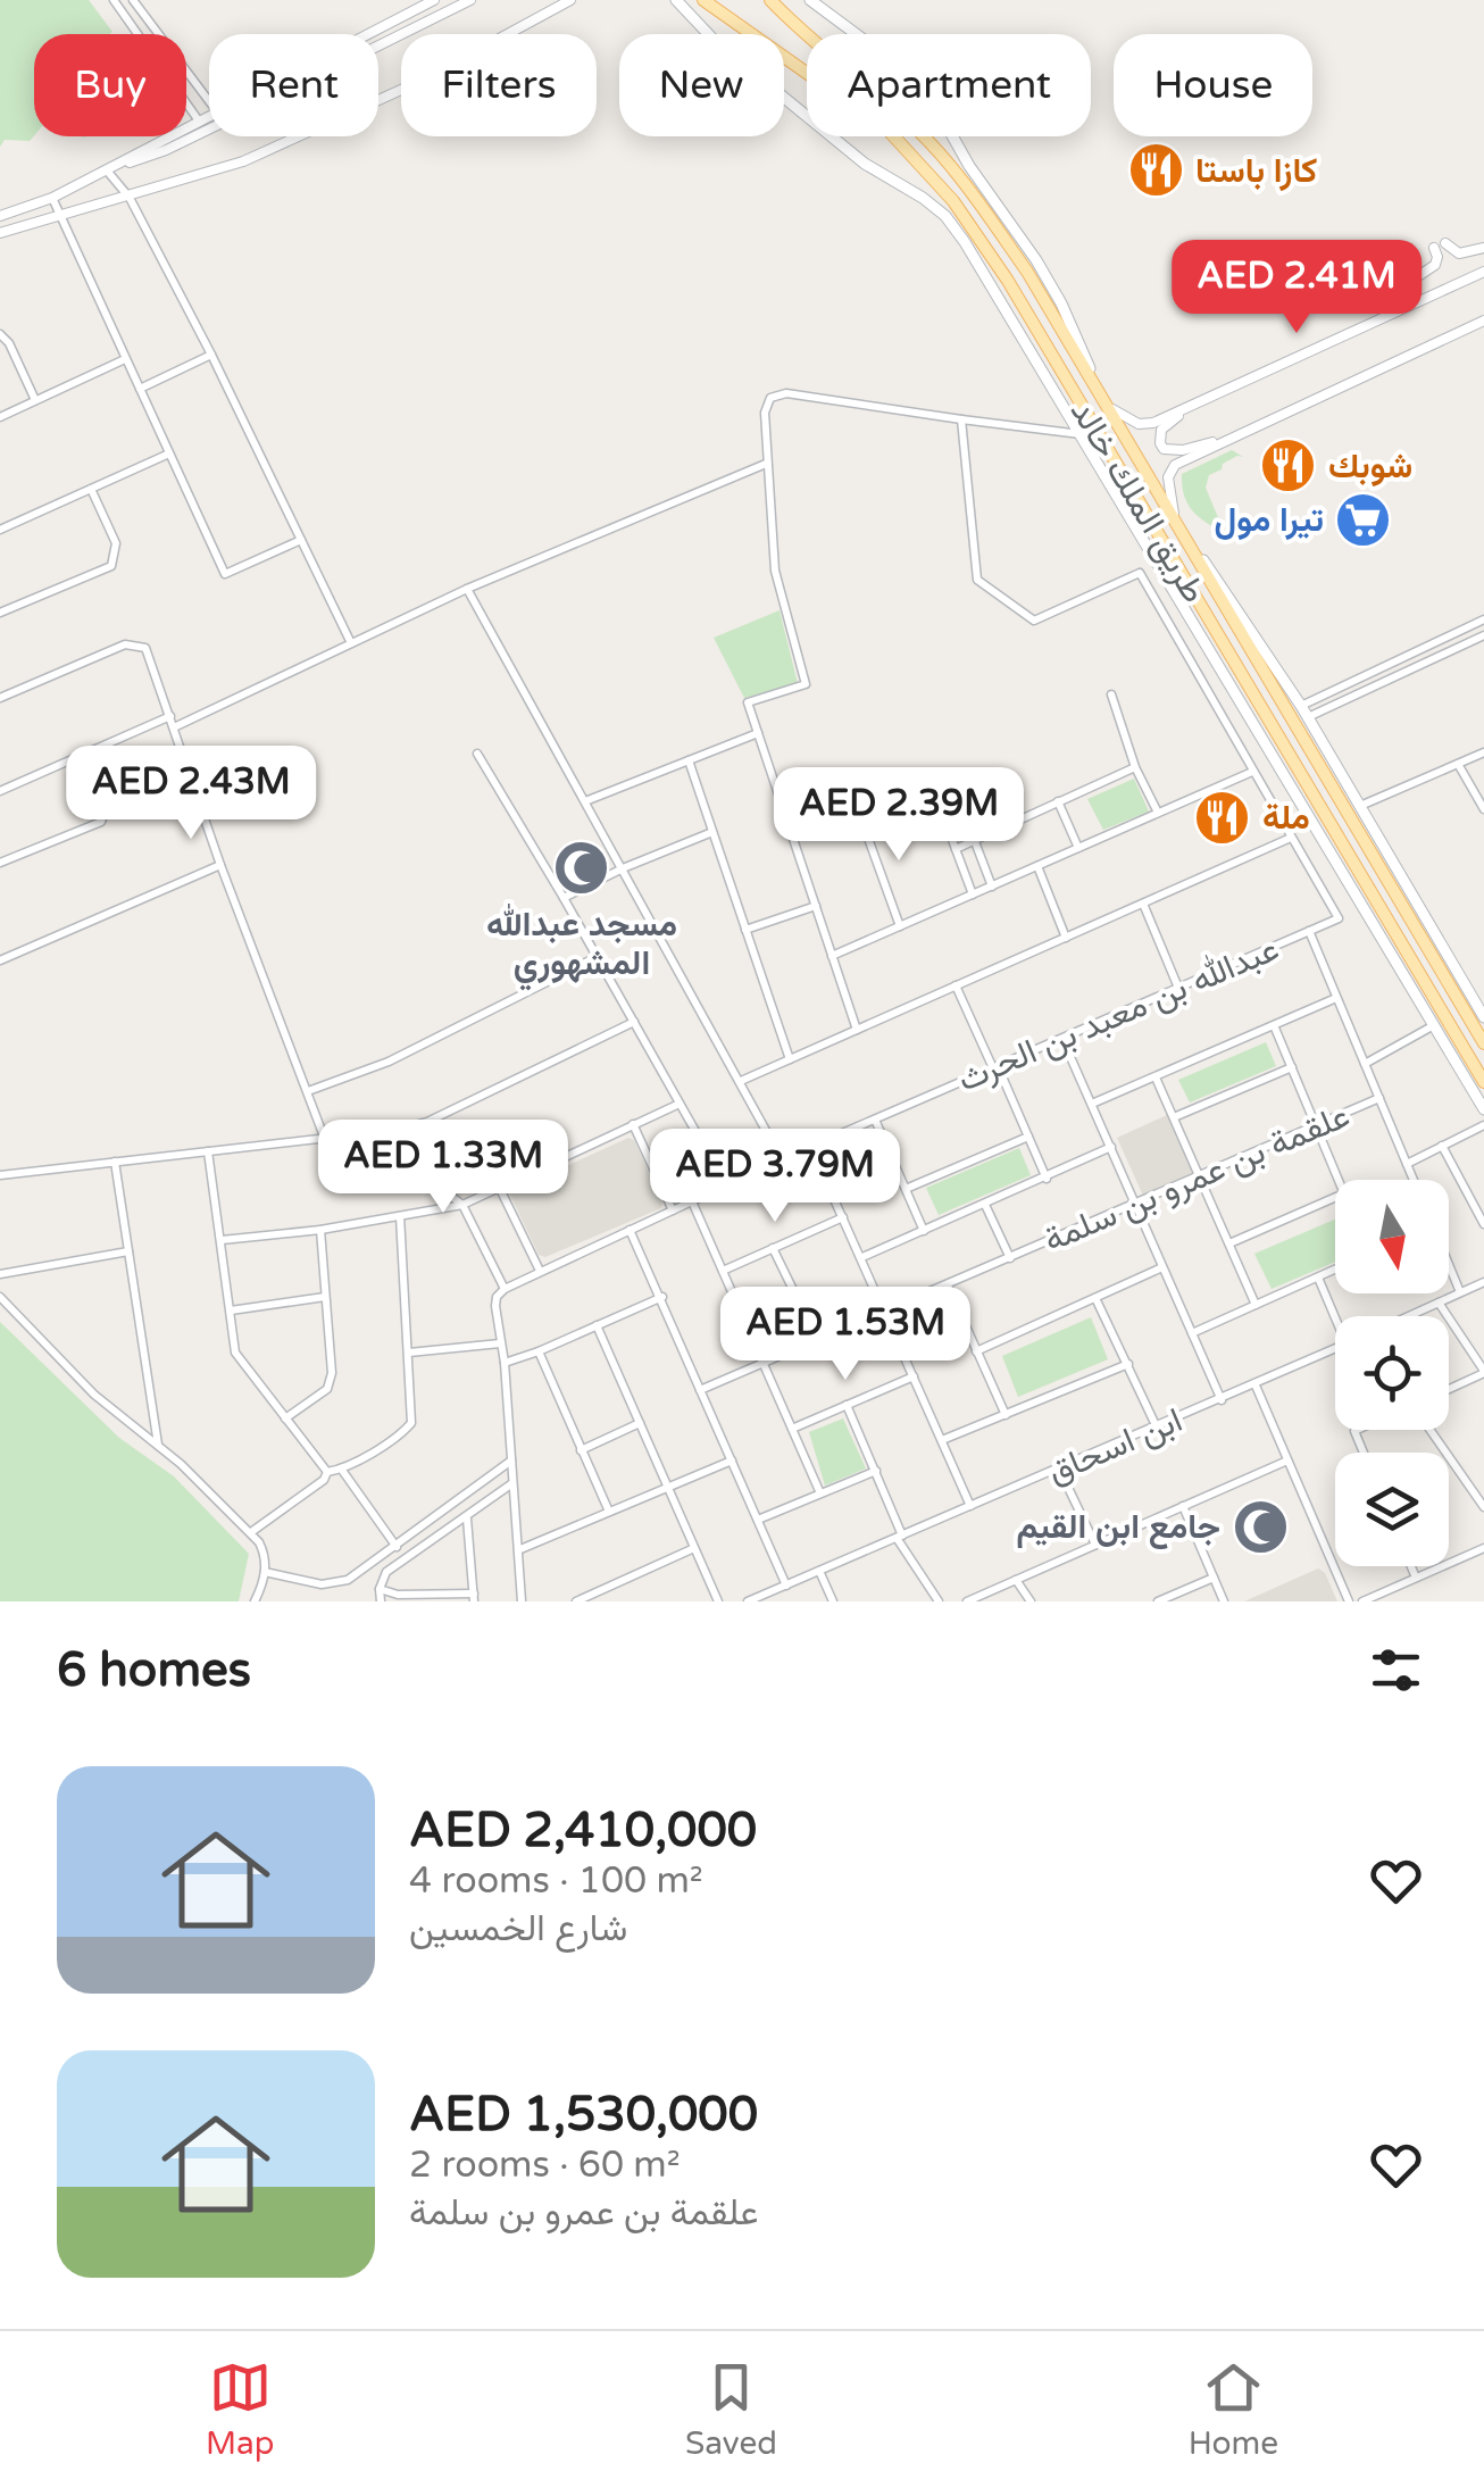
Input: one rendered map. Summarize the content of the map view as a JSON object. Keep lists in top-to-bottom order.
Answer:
{
  "streets": {
    "main road": ["طريق الملك خالد"],
    "street": ["عبدالله بن معبد بن الحرث", "علقمة بن عمرو بن سلمة", "ابن اسحاق"]
  },
  "places": {
    "restaurant": ["كازا باستا", "شوبك", "ملة"],
    "supermarket": ["تيرا مول"],
    "mosque": ["مسجد عبدالله المشهوري", "جامع ابن القيم"]
  },
  "north": "bottom",
  "page": {
    "chip": [
      "Buy",
      "Rent",
      "Filters",
      "New",
      "Apartment",
      "House"
    ],
    "price": [
      "AED 2.41M",
      "AED 2.43M",
      "AED 2.39M",
      "AED 1.33M",
      "AED 3.79M",
      "AED 1.53M"
    ],
    "heading": "6 homes",
    "list": [
      {
        "name": "AED 2,410,000",
        "note": "4 rooms · 100 m² · شارع الخمسين"
      },
      {
        "name": "AED 1,530,000",
        "note": "2 rooms · 60 m² · علقمة بن عمرو بن سلمة"
      }
    ],
    "tabs": ["Map", "Saved", "Home"]
  }
}
